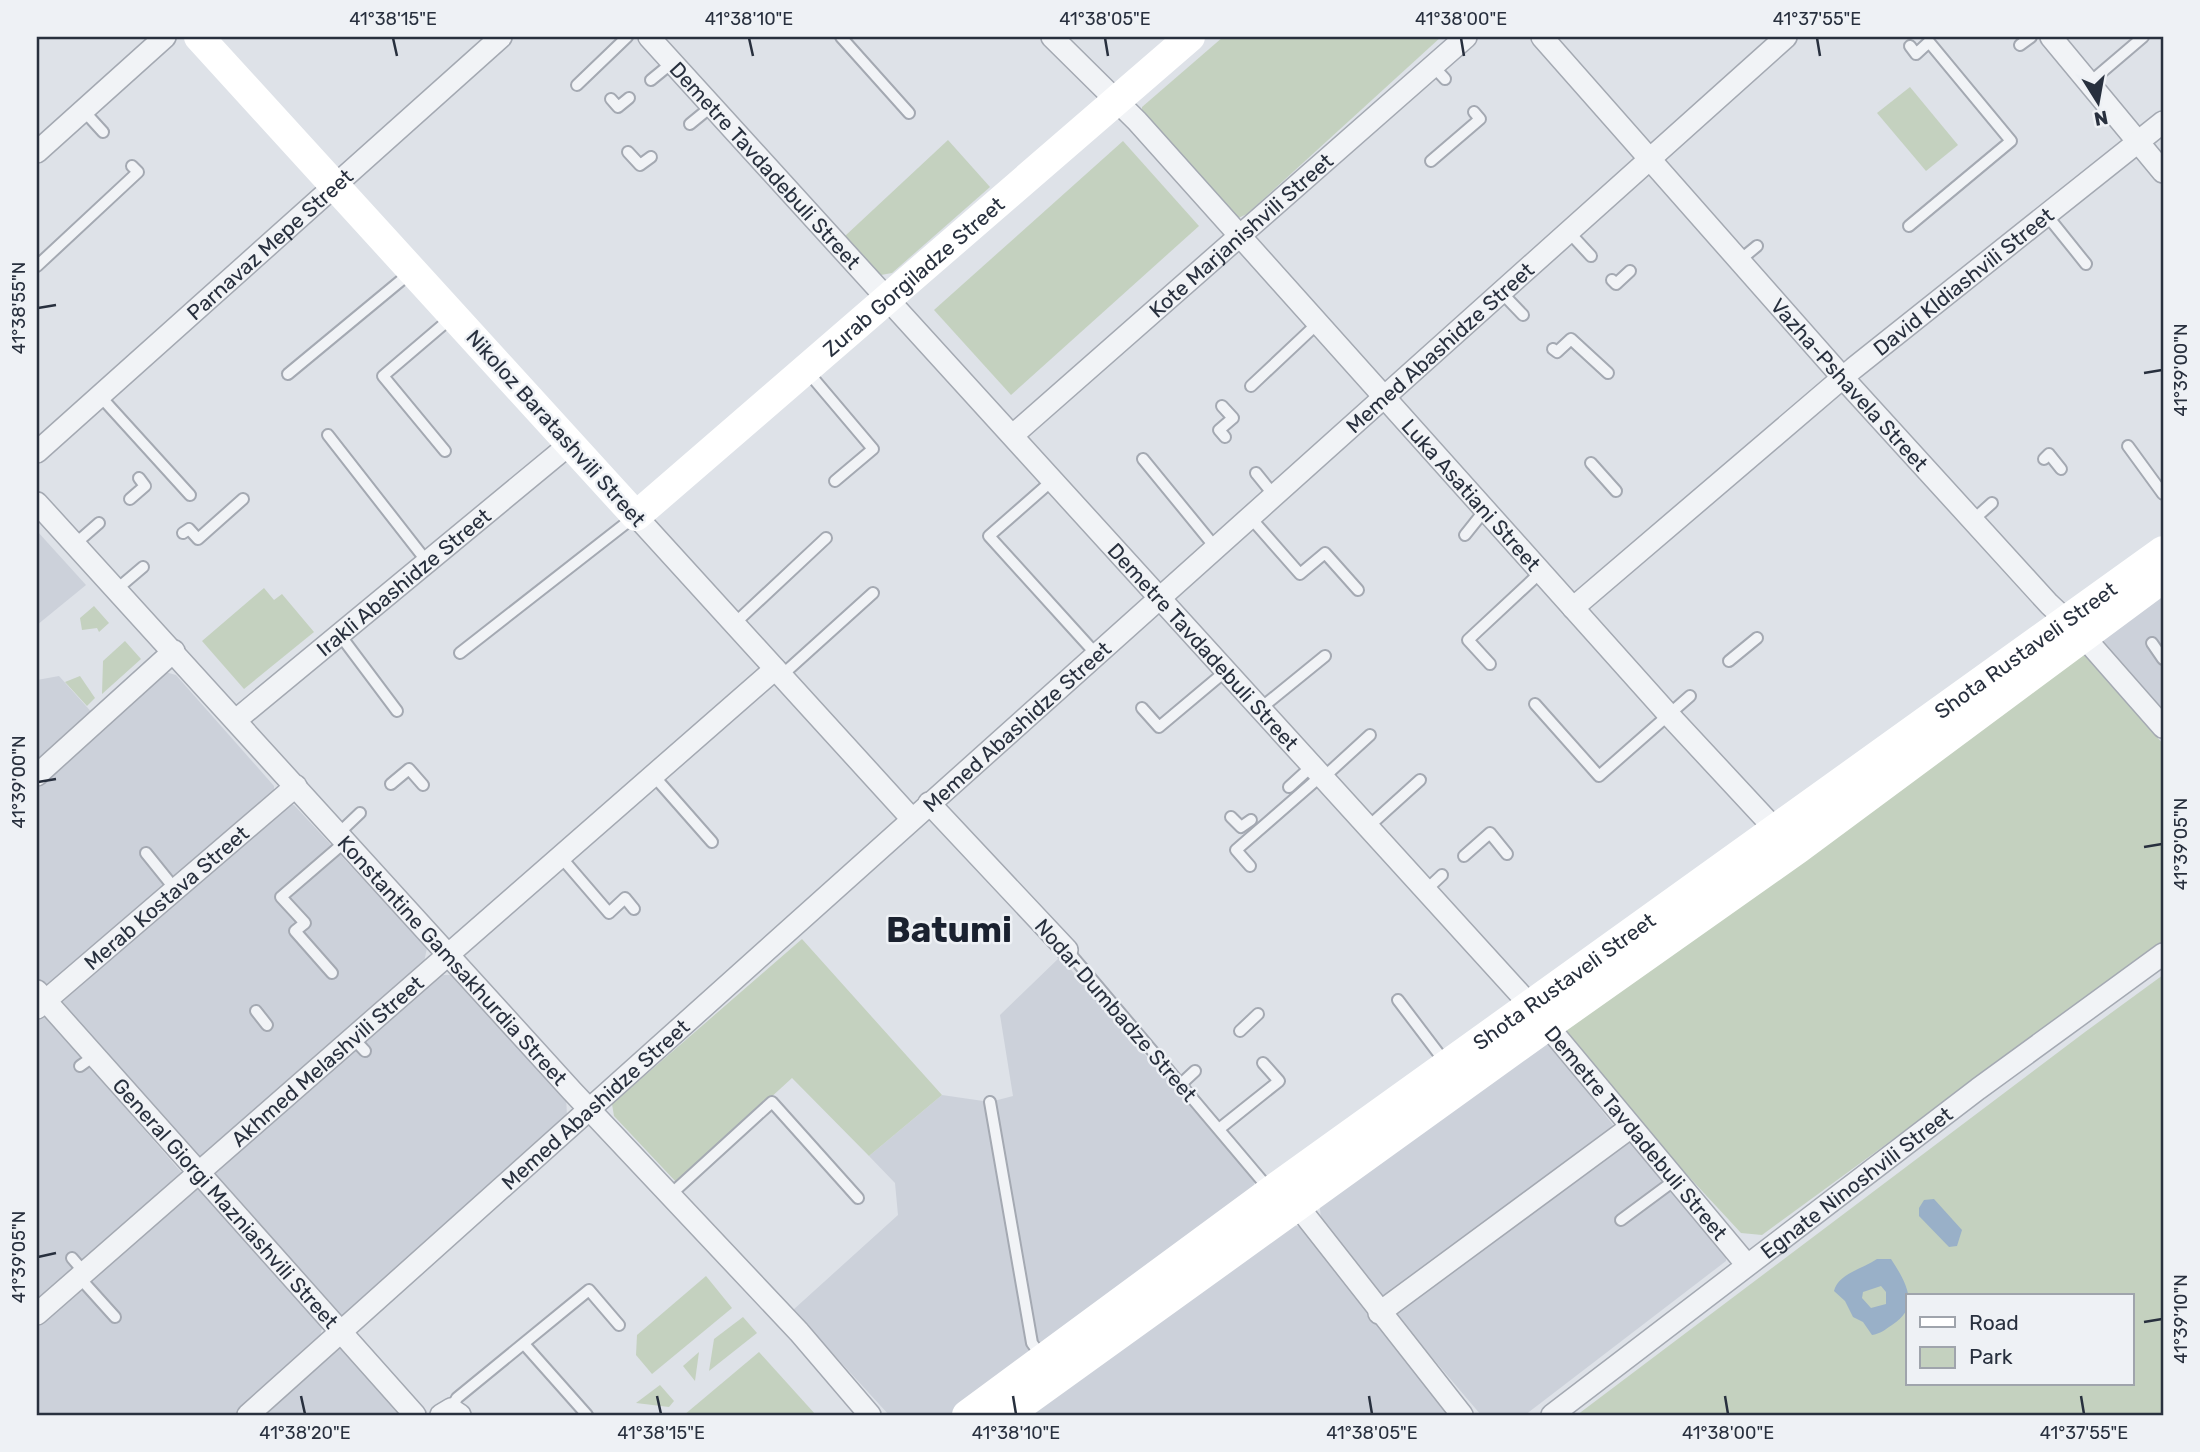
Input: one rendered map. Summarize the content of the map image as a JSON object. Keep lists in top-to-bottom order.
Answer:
{
  "streets": {
    "main road": ["Zurab Gorgiladze Street", "Nikoloz Baratashvili Street", "Shota Rustaveli Street"],
    "street": [
      "Demetre Tavdadebuli Street",
      "Kote Marjanishvili Street",
      "Parnavaz Mepe Street",
      "David Kldiashvili Street",
      "Memed Abashidze Street",
      "Vazha-Pshavela Street",
      "Luka Asatiani Street",
      "Irakli Abashidze Street",
      "Merab Kostava Street",
      "Konstantine Gamsakhurdia Street",
      "Nodar Dumbadze Street",
      "Akhmed Melashvili Street",
      "Egnate Ninoshvili Street",
      "General Giorgi Mazniashvili Street"
    ]
  },
  "crossings": [
    ["Demetre Tavdadebuli Street", "Kote Marjanishvili Street"],
    ["Demetre Tavdadebuli Street", "Zurab Gorgiladze Street"],
    ["Demetre Tavdadebuli Street", "Memed Abashidze Street"],
    ["Demetre Tavdadebuli Street", "Shota Rustaveli Street"],
    ["Demetre Tavdadebuli Street", "Egnate Ninoshvili Street"],
    ["Kote Marjanishvili Street", "Luka Asatiani Street"],
    ["Parnavaz Mepe Street", "Nikoloz Baratashvili Street"],
    ["Zurab Gorgiladze Street", "Nikoloz Baratashvili Street"],
    ["Zurab Gorgiladze Street", "Luka Asatiani Street"],
    ["David Kldiashvili Street", "Vazha-Pshavela Street"],
    ["David Kldiashvili Street", "Luka Asatiani Street"],
    ["Memed Abashidze Street", "Vazha-Pshavela Street"],
    ["Memed Abashidze Street", "Nikoloz Baratashvili Street"],
    ["Memed Abashidze Street", "Luka Asatiani Street"],
    ["Memed Abashidze Street", "Konstantine Gamsakhurdia Street"],
    ["Memed Abashidze Street", "Nodar Dumbadze Street"],
    ["Memed Abashidze Street", "General Giorgi Mazniashvili Street"],
    ["Vazha-Pshavela Street", "Shota Rustaveli Street"],
    ["Nikoloz Baratashvili Street", "Irakli Abashidze Street"],
    ["Nikoloz Baratashvili Street", "Akhmed Melashvili Street"],
    ["Luka Asatiani Street", "Shota Rustaveli Street"],
    ["Irakli Abashidze Street", "Konstantine Gamsakhurdia Street"],
    ["Shota Rustaveli Street", "Nodar Dumbadze Street"],
    ["Merab Kostava Street", "Konstantine Gamsakhurdia Street"],
    ["Merab Kostava Street", "General Giorgi Mazniashvili Street"],
    ["Konstantine Gamsakhurdia Street", "Akhmed Melashvili Street"],
    ["Akhmed Melashvili Street", "General Giorgi Mazniashvili Street"]
  ],
  "districts": ["Batumi"],
  "legend": ["Road", "Park"],
  "north": "bottom",
  "coordinates": [
    "41°38'15\"E",
    "41°38'10\"E",
    "41°38'05\"E",
    "41°38'00\"E",
    "41°37'55\"E",
    "41°38'55\"N",
    "41°39'00\"N",
    "41°39'05\"N",
    "41°39'10\"N",
    "41°38'20\"E"
  ]
}
